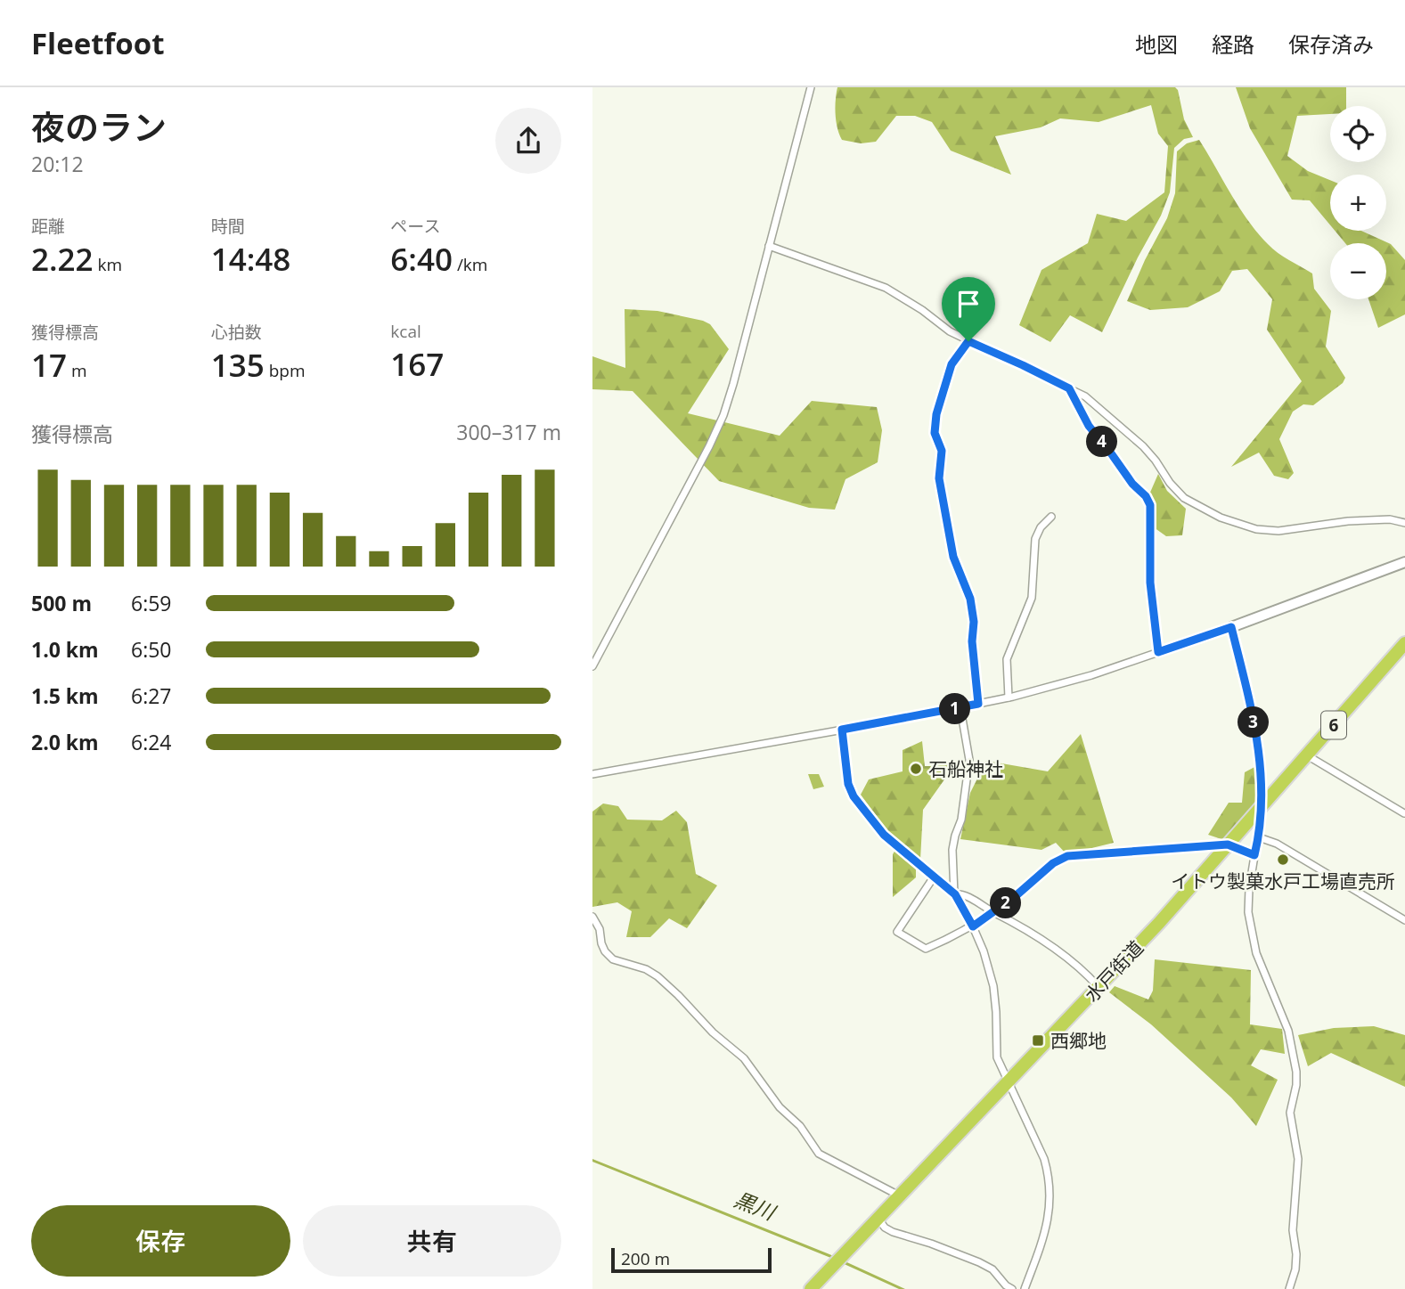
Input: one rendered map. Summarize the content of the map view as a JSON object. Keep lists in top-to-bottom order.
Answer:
{
  "streets": {
    "highway": ["6", "水戸街道"]
  },
  "water": ["黒川"],
  "places": {
    "other": ["石船神社", "イトウ製菓水戸工場直売所"],
    "transit": ["西郷地"]
  },
  "scale_bar": "200 m",
  "page": {
    "header": "Fleetfoot",
    "nav": ["地図", "経路", "保存済み"],
    "heading": ["夜のラン", "20:12"],
    "map_buttons": ["+", "−"],
    "stats": [
      ["距離", "2.22 km"],
      ["時間", "14:48"],
      ["ペース", "6:40 /km"],
      ["獲得標高", "17 m"],
      ["心拍数", "135 bpm"],
      ["kcal", "167"]
    ],
    "chart": ["獲得標高", "300–317 m"],
    "pins": [
      "4",
      "1",
      "3",
      "2"
    ],
    "list": [
      {
        "name": "500 m",
        "note": "6:59"
      },
      {
        "name": "1.0 km",
        "note": "6:50"
      },
      {
        "name": "1.5 km",
        "note": "6:27"
      },
      {
        "name": "2.0 km",
        "note": "6:24"
      }
    ],
    "buttons": ["保存", "共有"],
    "scale": "200 m"
  }
}
